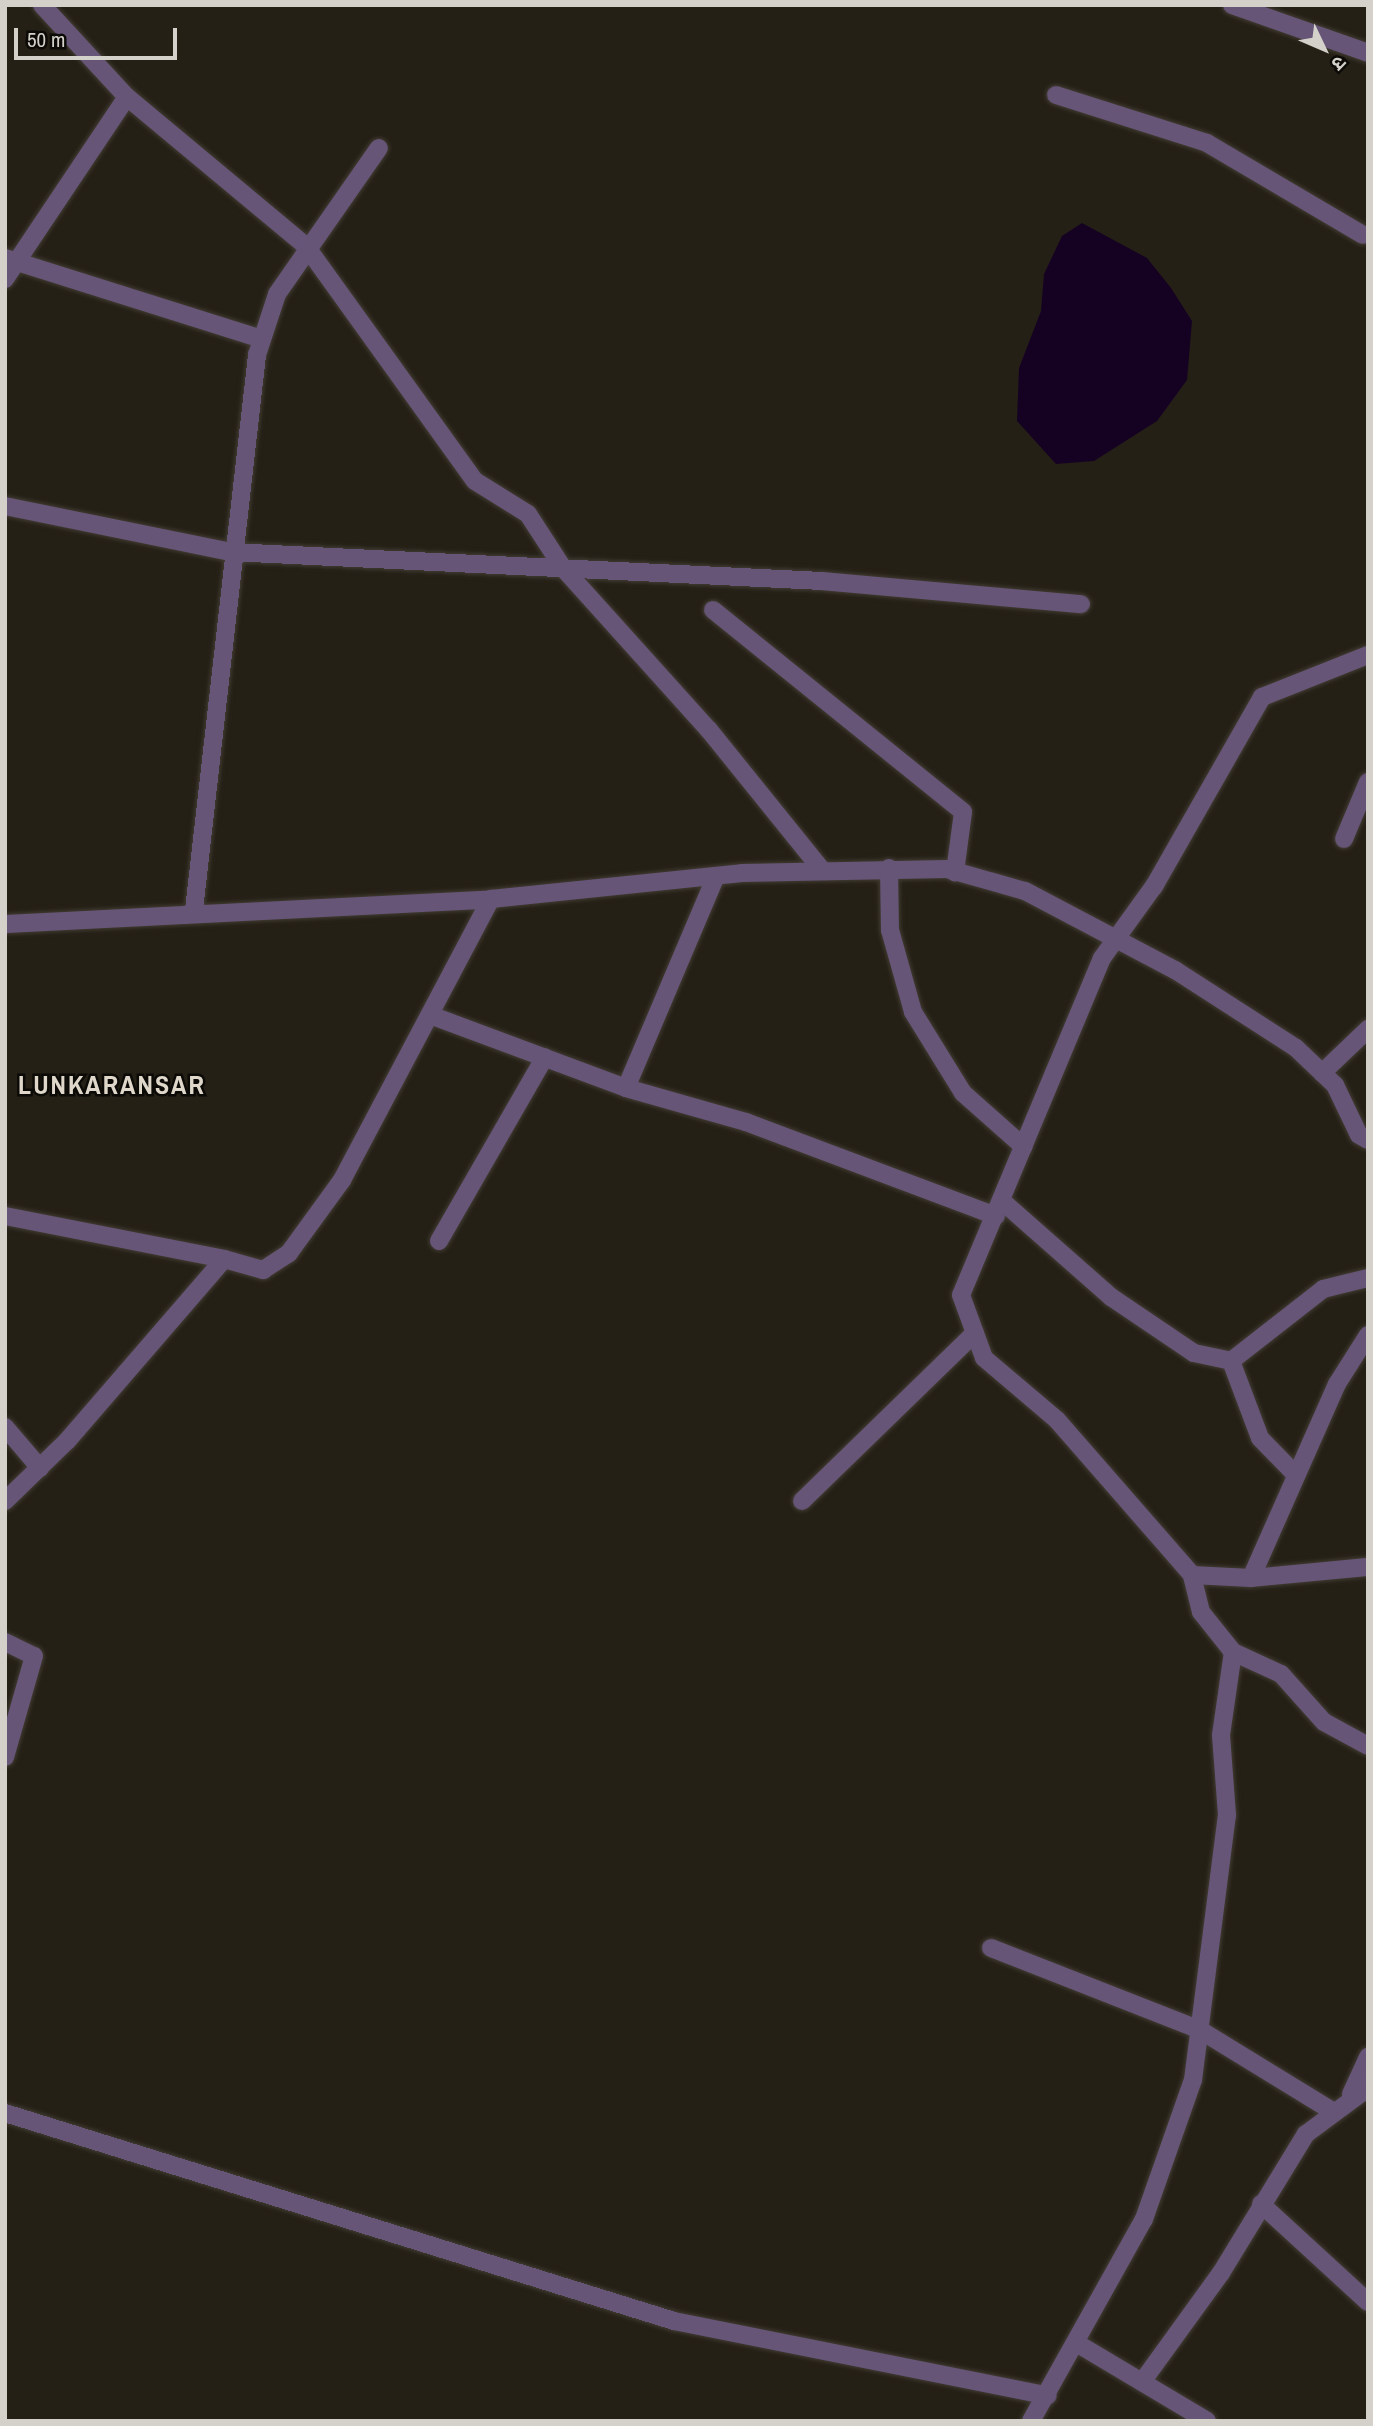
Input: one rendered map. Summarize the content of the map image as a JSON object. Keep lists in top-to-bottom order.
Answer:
{
  "districts": ["LUNKARANSAR"],
  "scale_bar": "50 m",
  "north": "bottom right"
}
